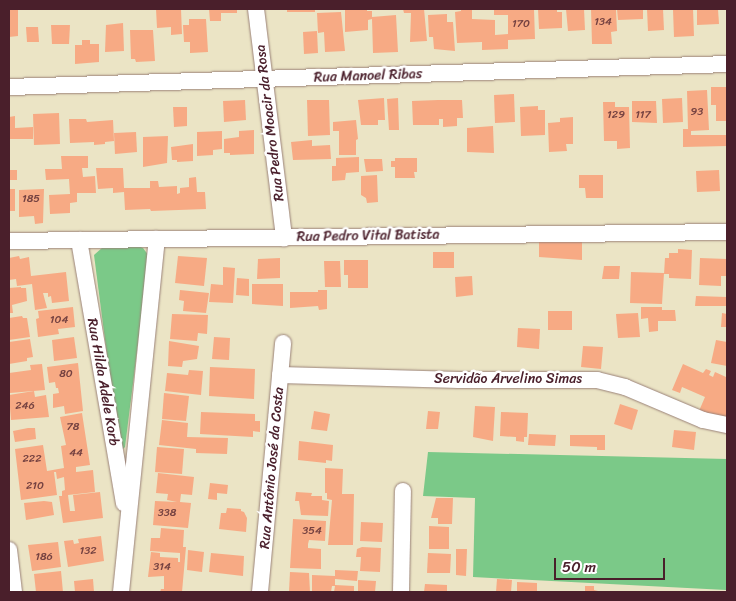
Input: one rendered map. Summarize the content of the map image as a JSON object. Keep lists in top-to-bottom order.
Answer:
{
  "streets": {
    "street": [
      "Rua Manoel Ribas",
      "Rua Pedro Moacir da Rosa",
      "Rua Pedro Vital Batista",
      "Servidão Arvelino Simas",
      "Rua Hilda Adele Korb",
      "Rua Antônio José da Costa"
    ]
  },
  "crossings": [
    ["Rua Manoel Ribas", "Rua Pedro Moacir da Rosa"],
    ["Rua Pedro Moacir da Rosa", "Rua Pedro Vital Batista"],
    ["Rua Pedro Vital Batista", "Rua Hilda Adele Korb"],
    ["Servidão Arvelino Simas", "Rua Antônio José da Costa"]
  ],
  "house_numbers": [
    "134",
    "170",
    "93",
    "129",
    "117",
    "185",
    "104",
    "80",
    "246",
    "78",
    "44",
    "222",
    "210",
    "338",
    "354",
    "132",
    "186",
    "314"
  ],
  "scale_bar": "50 m"
}
